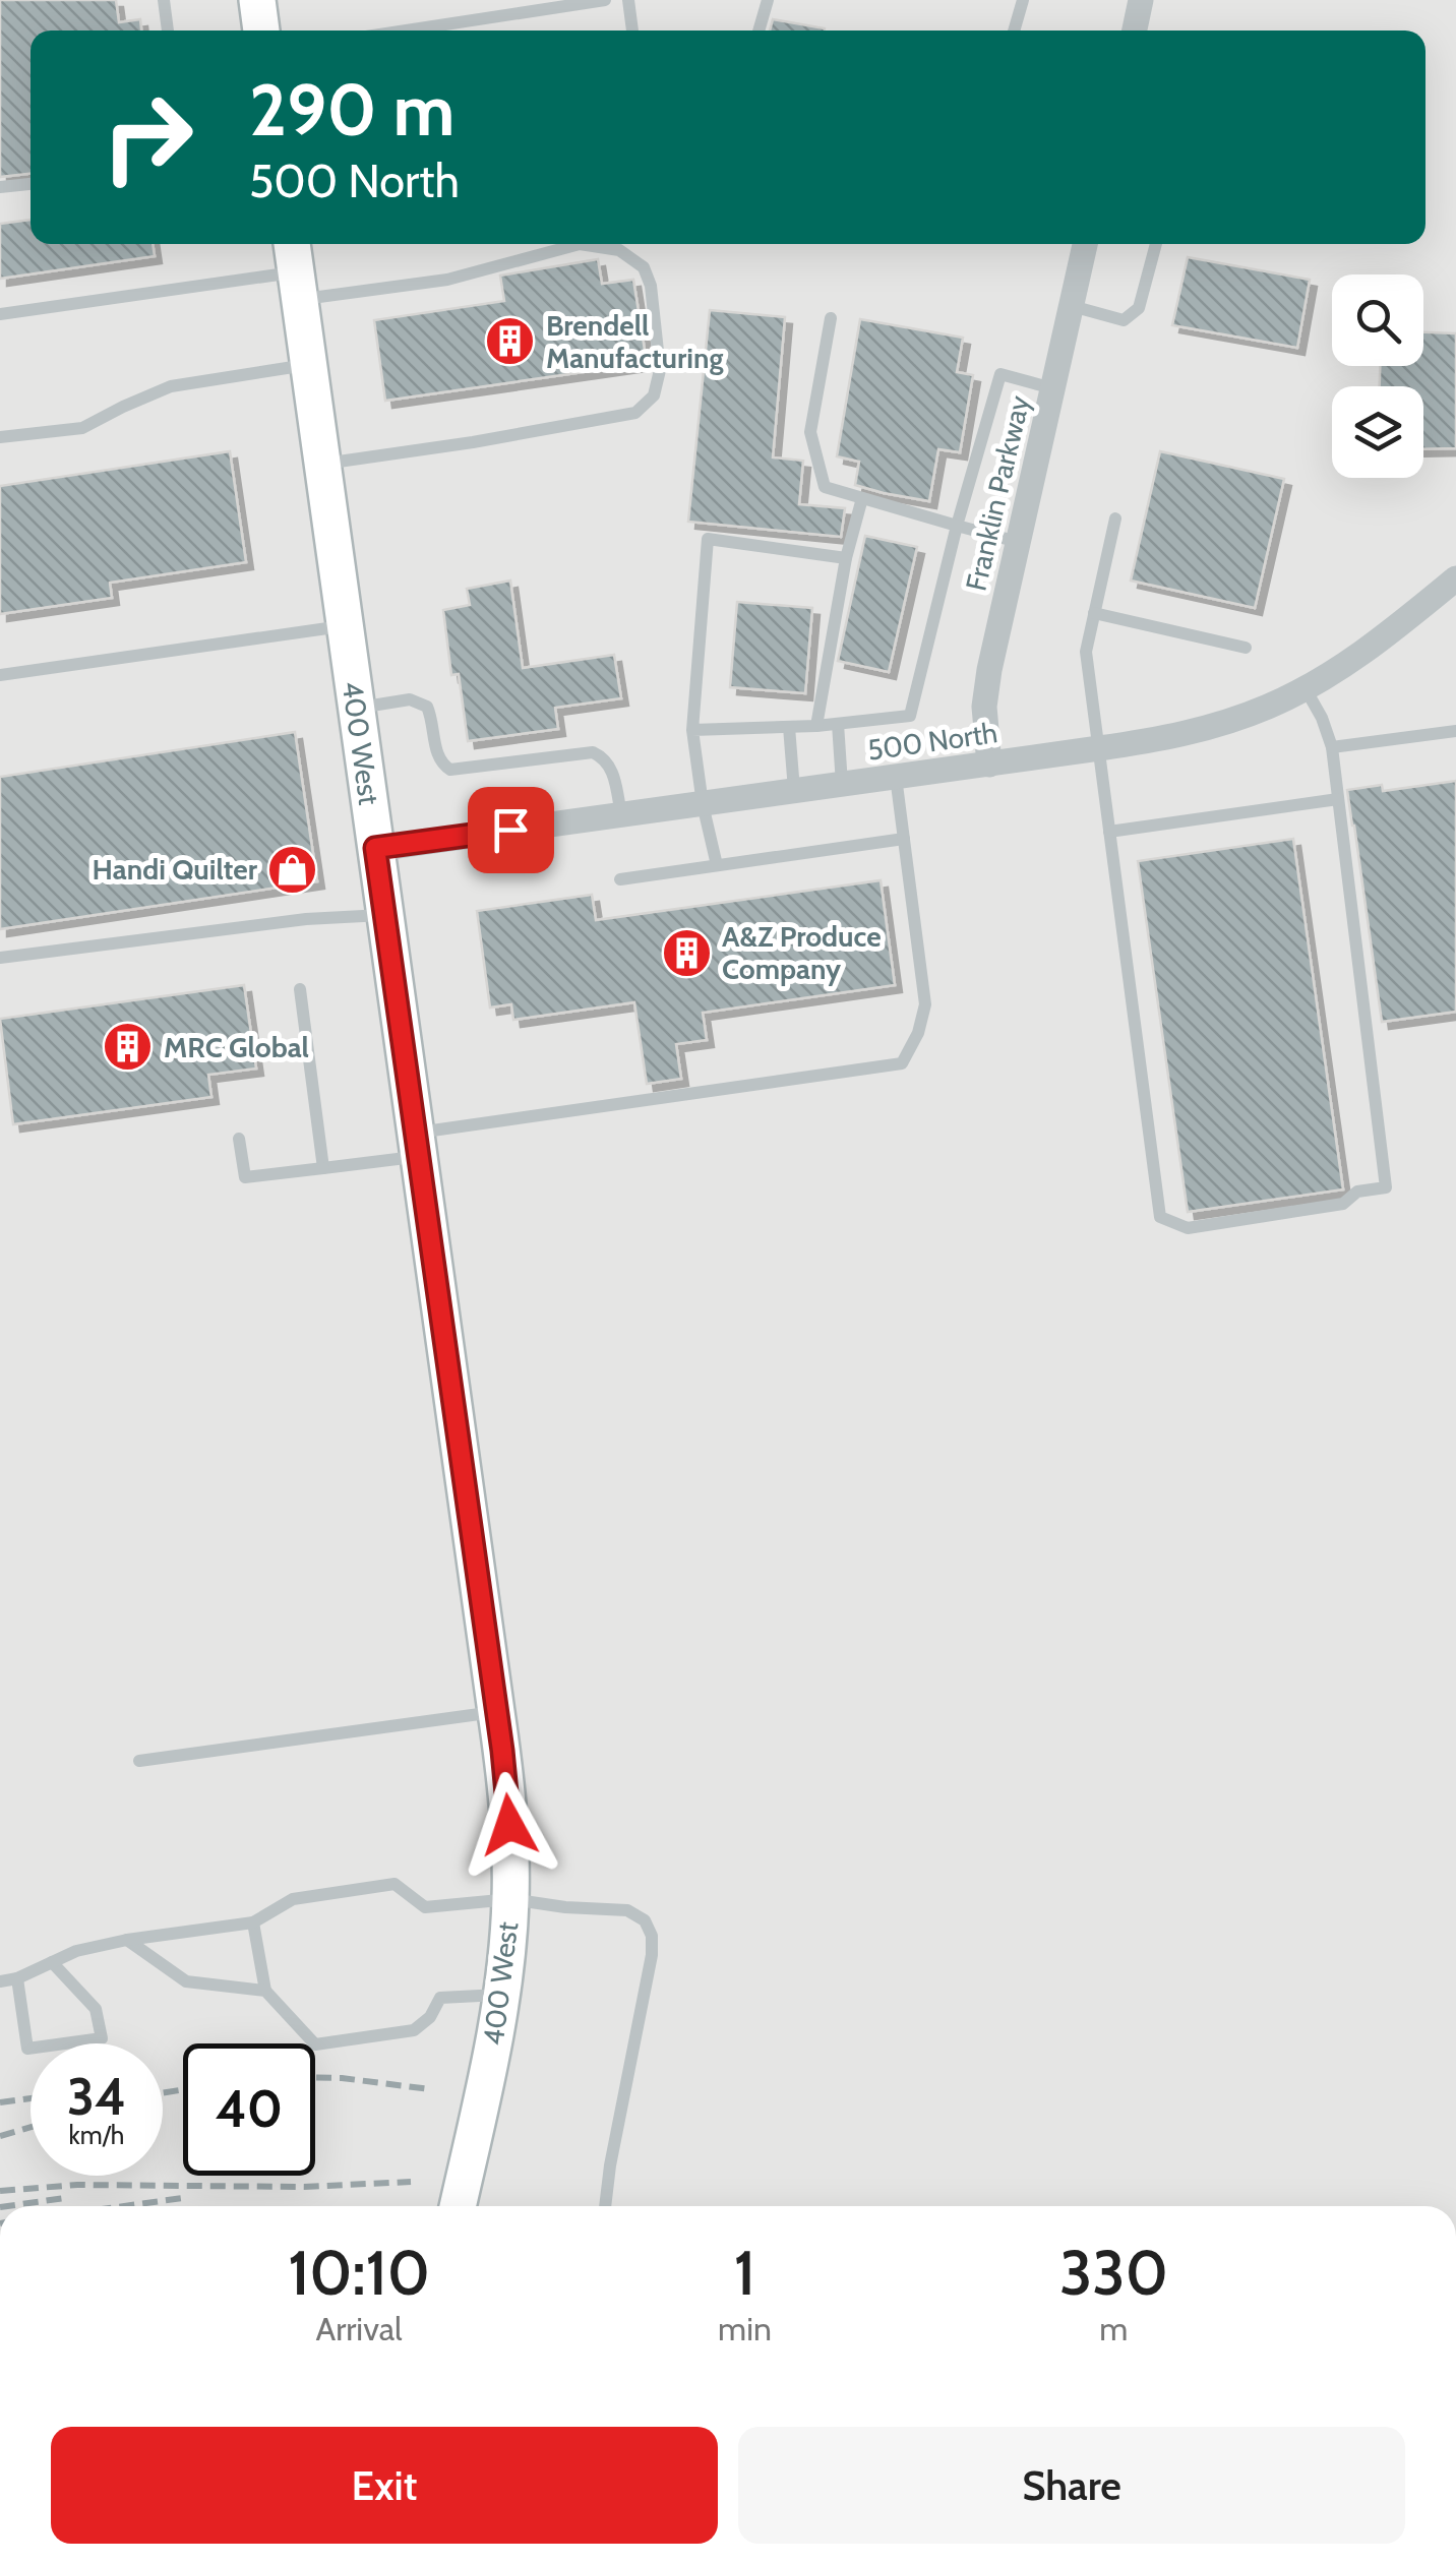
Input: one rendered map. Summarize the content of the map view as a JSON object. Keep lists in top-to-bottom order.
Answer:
{
  "streets": {
    "street": ["Franklin Parkway", "500 North", "400 West"]
  },
  "crossings": [
    ["Franklin Parkway", "500 North"],
    ["500 North", "400 West"]
  ],
  "places": {
    "building": ["Brendell Manufacturing", "A&Z Produce Company", "MRC Global"],
    "shop": ["Handi Quilter"]
  },
  "page": {
    "turn": ["290 m", "500 North"],
    "speed": "34 km/h",
    "limit": "40",
    "eta": [
      "10:10",
      "Arrival",
      "1",
      "min",
      "330",
      "m"
    ],
    "buttons": ["Exit", "Share"]
  }
}
